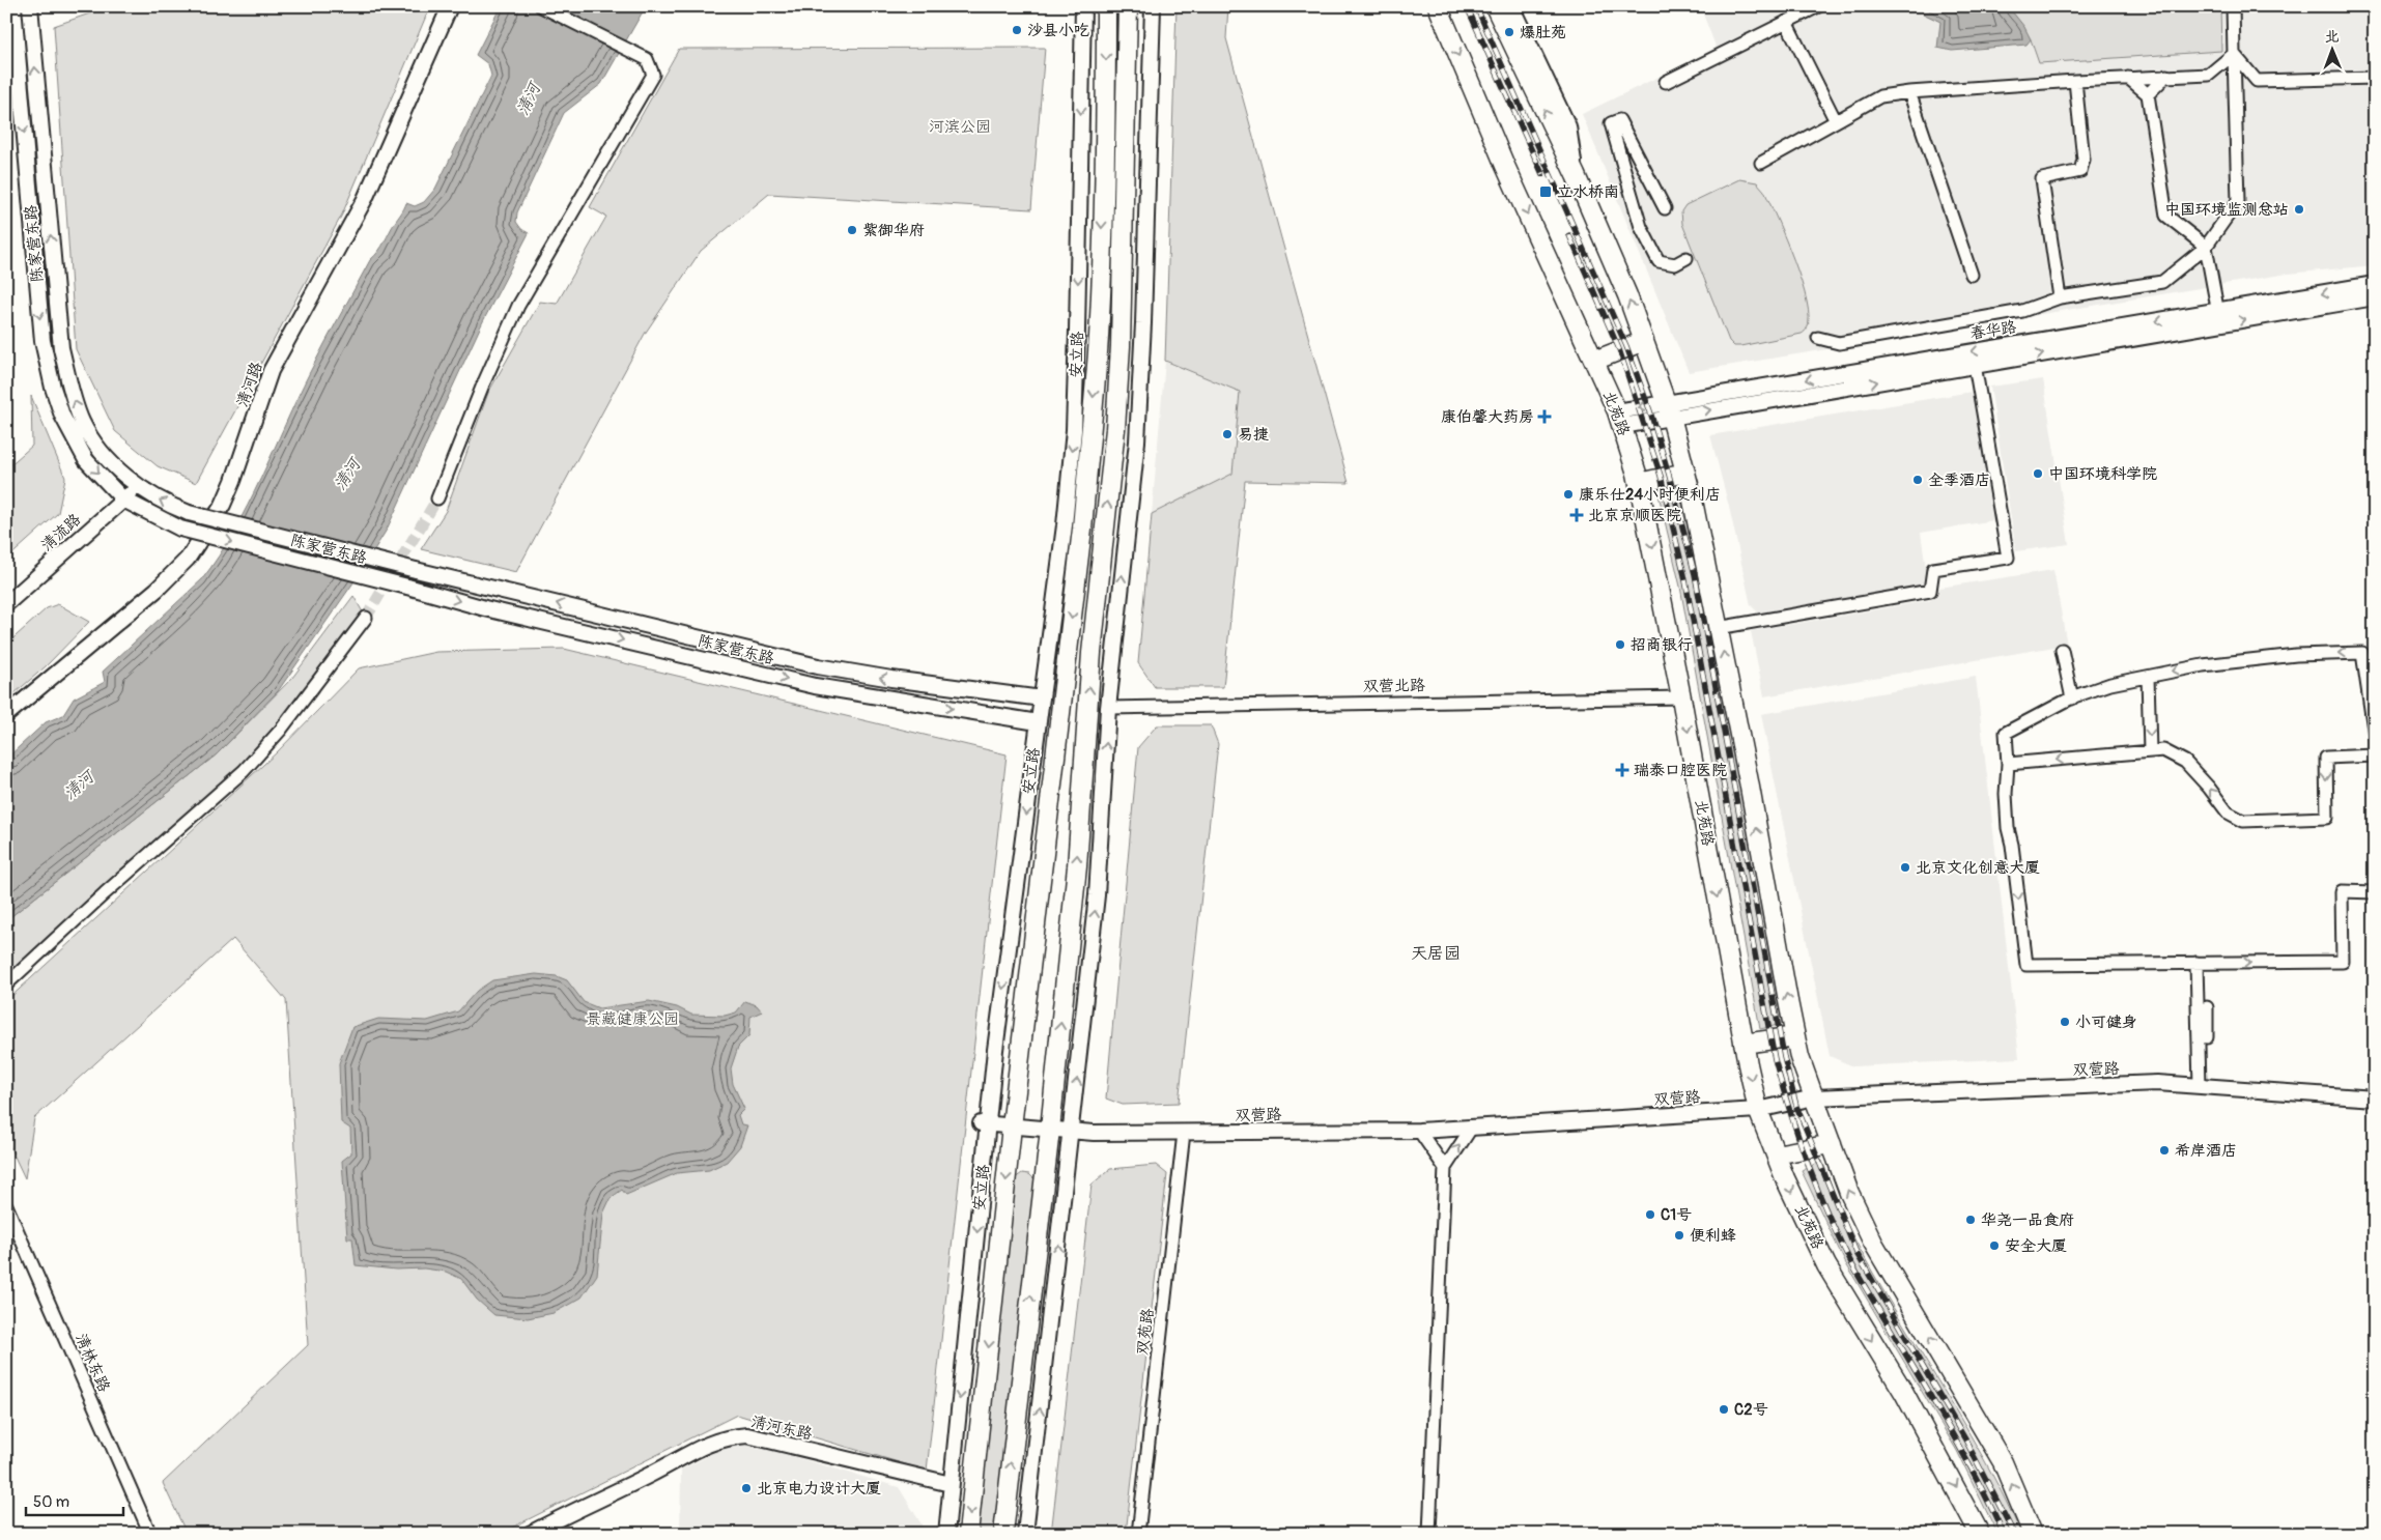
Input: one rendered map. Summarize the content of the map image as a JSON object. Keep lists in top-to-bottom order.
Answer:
{
  "streets": {
    "main road": ["安立路", "北苑路"],
    "street": [
      "陈家营东路",
      "春华路",
      "清河路",
      "清流路",
      "双营北路",
      "双营路",
      "双苑路",
      "清林东路",
      "清河东路"
    ]
  },
  "crossings": [
    ["陈家营东路", "安立路"],
    ["陈家营东路", "清流路"],
    ["春华路", "北苑路"],
    ["安立路", "双营路"],
    ["安立路", "清河东路"],
    ["北苑路", "双营北路"],
    ["北苑路", "双营路"],
    ["双营路", "双苑路"]
  ],
  "districts": ["天居园"],
  "water": ["清河"],
  "parks": ["河滨公园", "景藏健康公园"],
  "places": {
    "other": [
      "沙县小吃",
      "爆肚苑",
      "中国环境监测总站",
      "紫御华府",
      "易捷",
      "中国环境科学院",
      "全季酒店",
      "康乐仕24小时便利店",
      "招商银行",
      "北京文化创意大厦",
      "小可健身",
      "希岸酒店",
      "C1号",
      "华尧一品食府",
      "便利蜂",
      "安全大厦",
      "C2号",
      "北京电力设计大厦"
    ],
    "transit": ["立水桥南"],
    "health": ["康伯馨大药房", "北京京顺医院", "瑞泰口腔医院"]
  },
  "scale_bar": "50 m",
  "north": "top"
}
